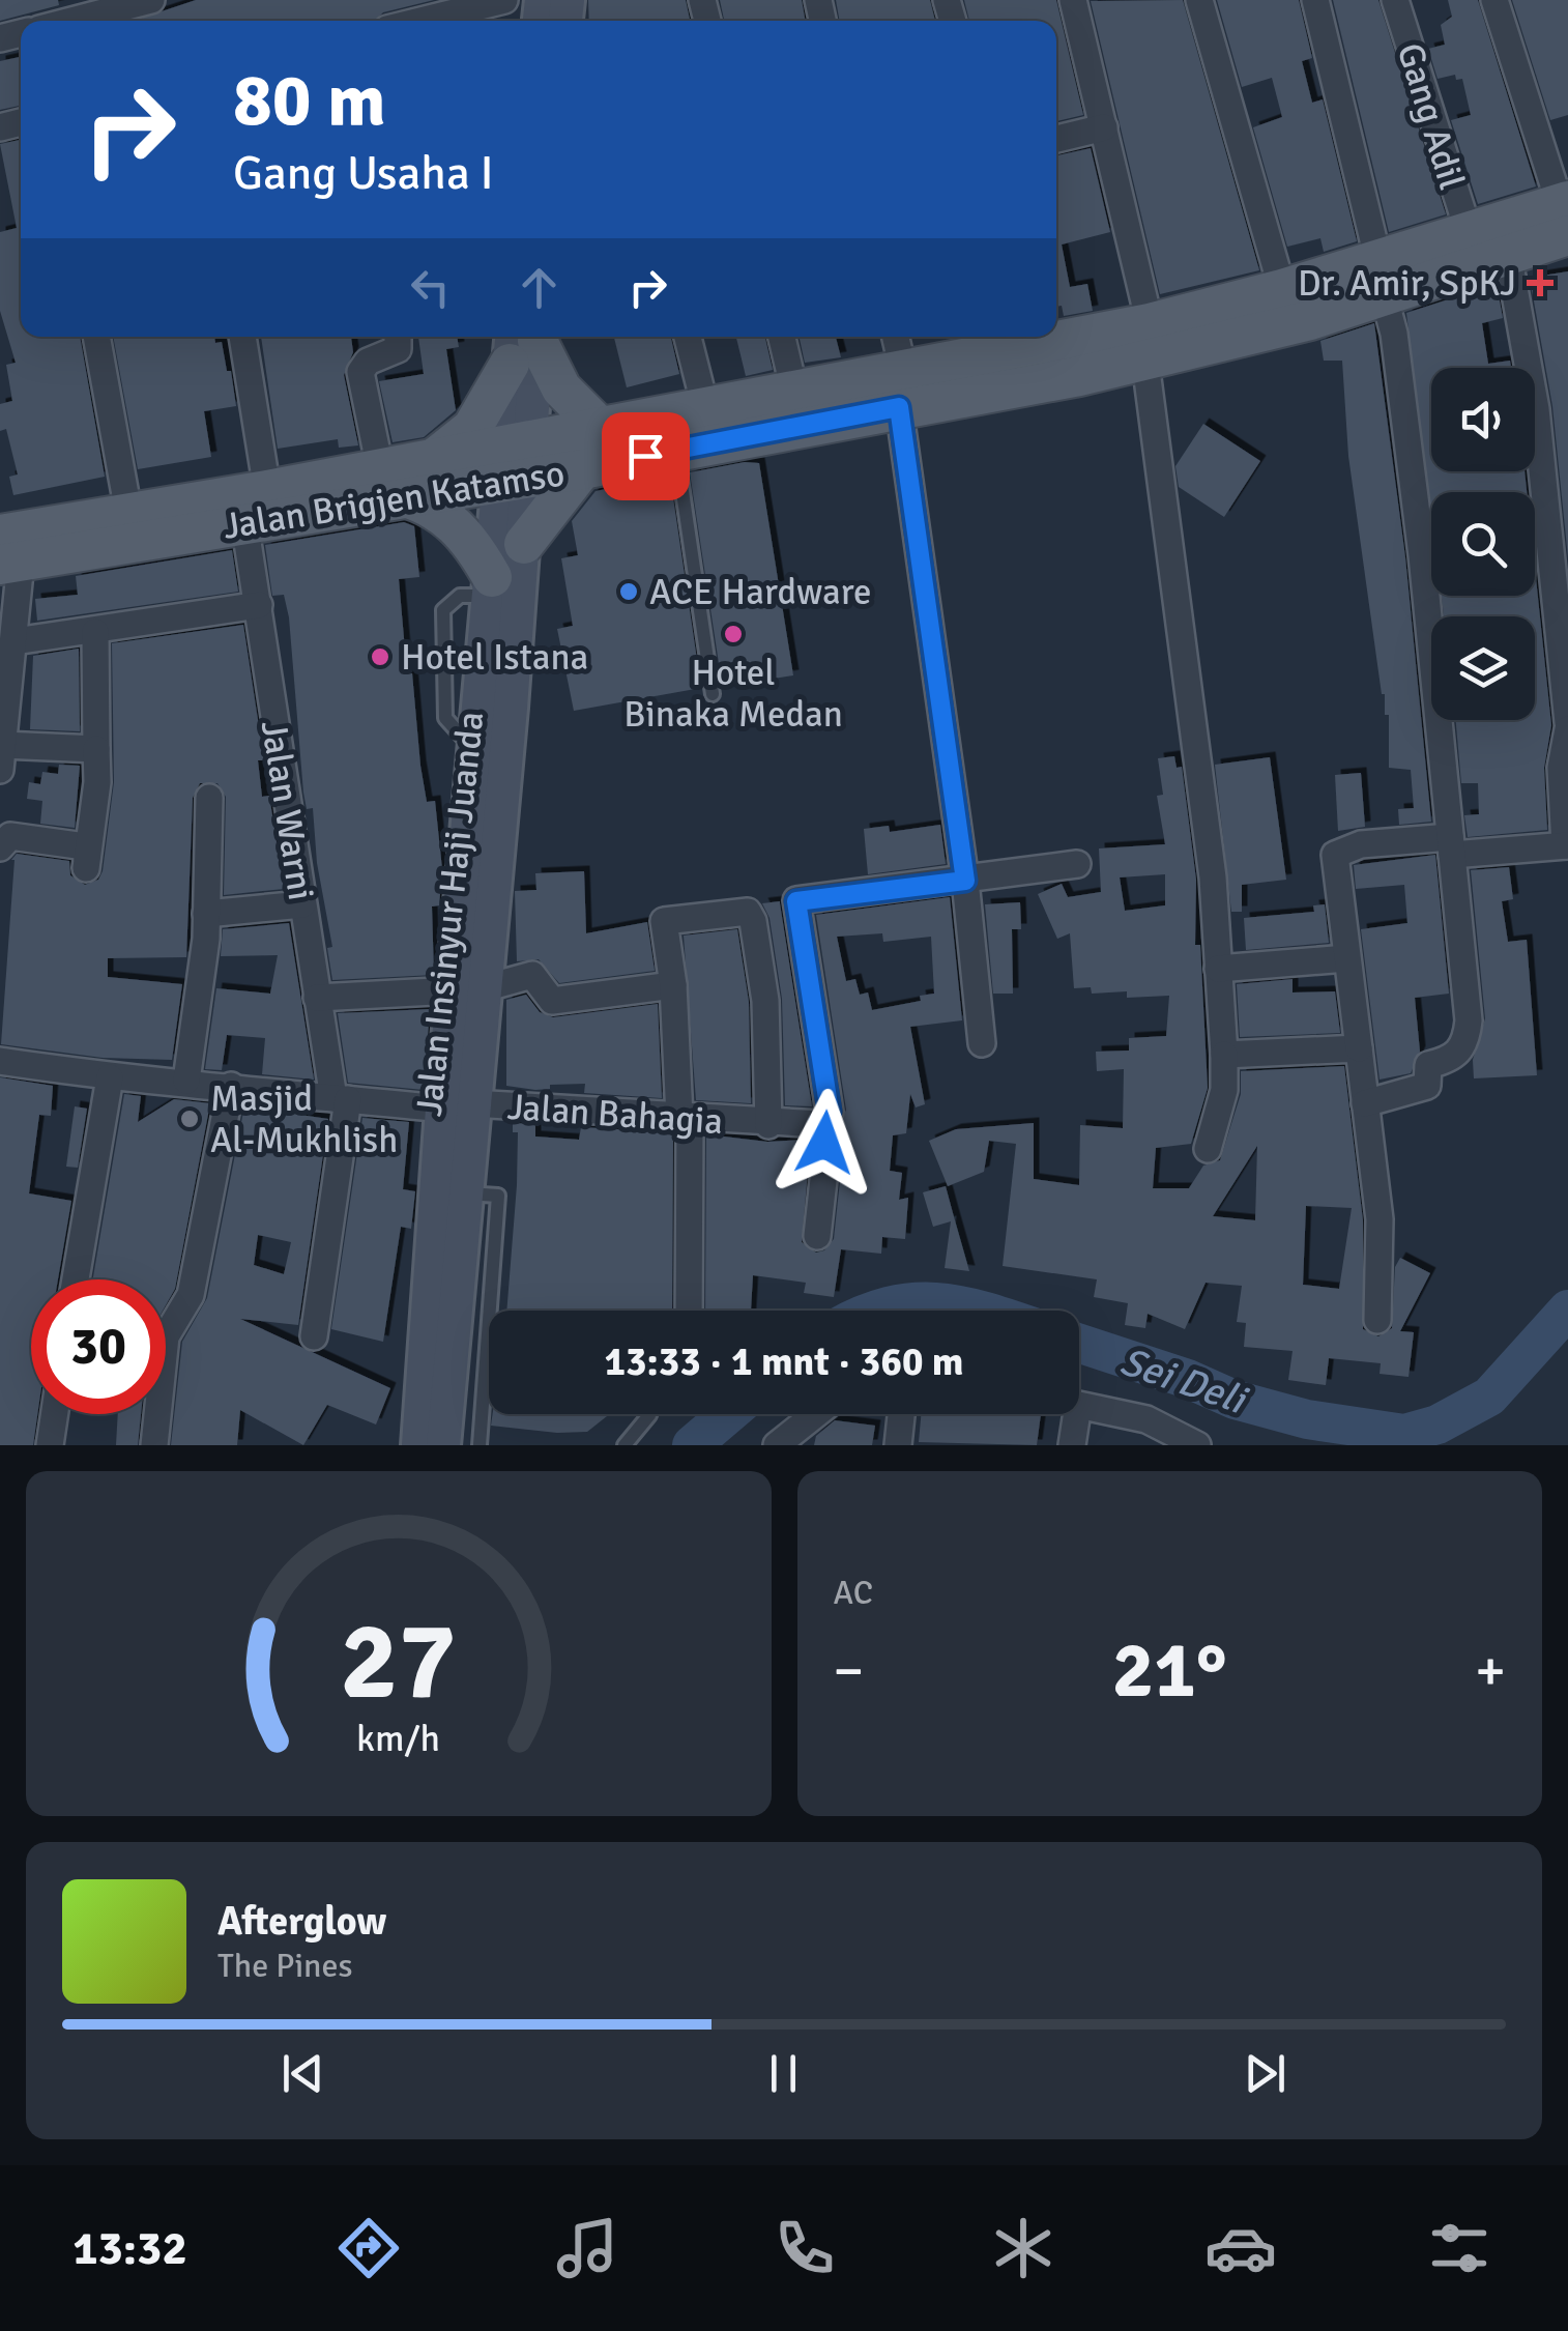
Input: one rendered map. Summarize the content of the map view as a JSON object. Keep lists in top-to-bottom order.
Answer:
{
  "streets": {
    "main road": ["Jalan Brigjen Katamso", "Jalan Insinyur Haji Juanda"],
    "street": ["Gang Adil", "Jalan Warni", "Jalan Bahagia"]
  },
  "crossings": [
    ["Gang Adil", "Jalan Brigjen Katamso"],
    ["Jalan Brigjen Katamso", "Jalan Warni"],
    ["Jalan Brigjen Katamso", "Jalan Insinyur Haji Juanda"],
    ["Jalan Warni", "Jalan Bahagia"],
    ["Jalan Insinyur Haji Juanda", "Jalan Bahagia"]
  ],
  "water": ["Sei Deli"],
  "places": {
    "health": ["Dr. Amir, SpKJ"],
    "other": [
      "ACE Hardware",
      "Hotel Binaka Medan",
      "Hotel Istana",
      "Masjid Al-Mukhlish"
    ]
  },
  "page": {
    "turn": ["80 m", "Gang Usaha I"],
    "limit": "30",
    "trip": "13:33 · 1 mnt · 360 m",
    "tile": "AC",
    "heat": ["−", "21°", "+"],
    "song": ["Afterglow", "The Pines"],
    "tabs": "13:32",
    "gauge": ["27", "km/h"]
  }
}
